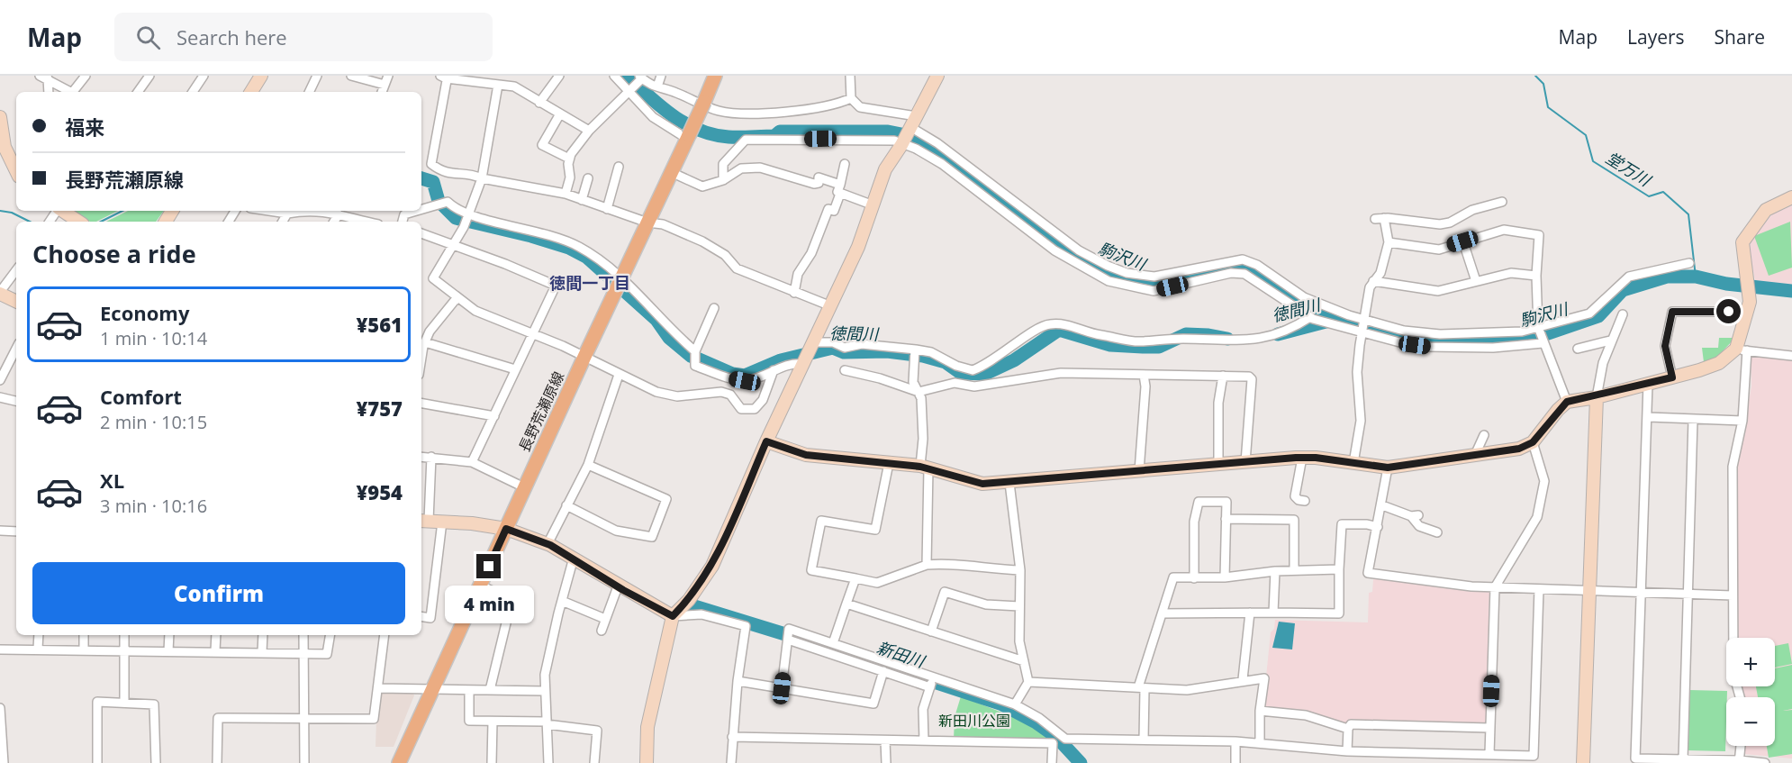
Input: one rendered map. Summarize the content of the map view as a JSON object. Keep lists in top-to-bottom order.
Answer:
{
  "streets": {
    "main road": ["長野荒瀬原線"]
  },
  "districts": ["徳間一丁目"],
  "water": [
    "堂万川",
    "駒沢川",
    "徳間川",
    "新田川"
  ],
  "parks": ["新田川公園"],
  "page": {
    "header": "Map",
    "search": "Search here",
    "nav": ["Map", "Layers", "Share"],
    "banner": ["福来", "長野荒瀬原線"],
    "heading": "Choose a ride",
    "list": [
      {
        "name": "Economy",
        "note": "1 min · 10:14",
        "value": "¥561"
      },
      {
        "name": "Comfort",
        "note": "2 min · 10:15",
        "value": "¥757"
      },
      {
        "name": "XL",
        "note": "3 min · 10:16",
        "value": "¥954"
      }
    ],
    "buttons": "Confirm",
    "bubble": "4 min",
    "map_buttons": ["+", "−"]
  }
}
